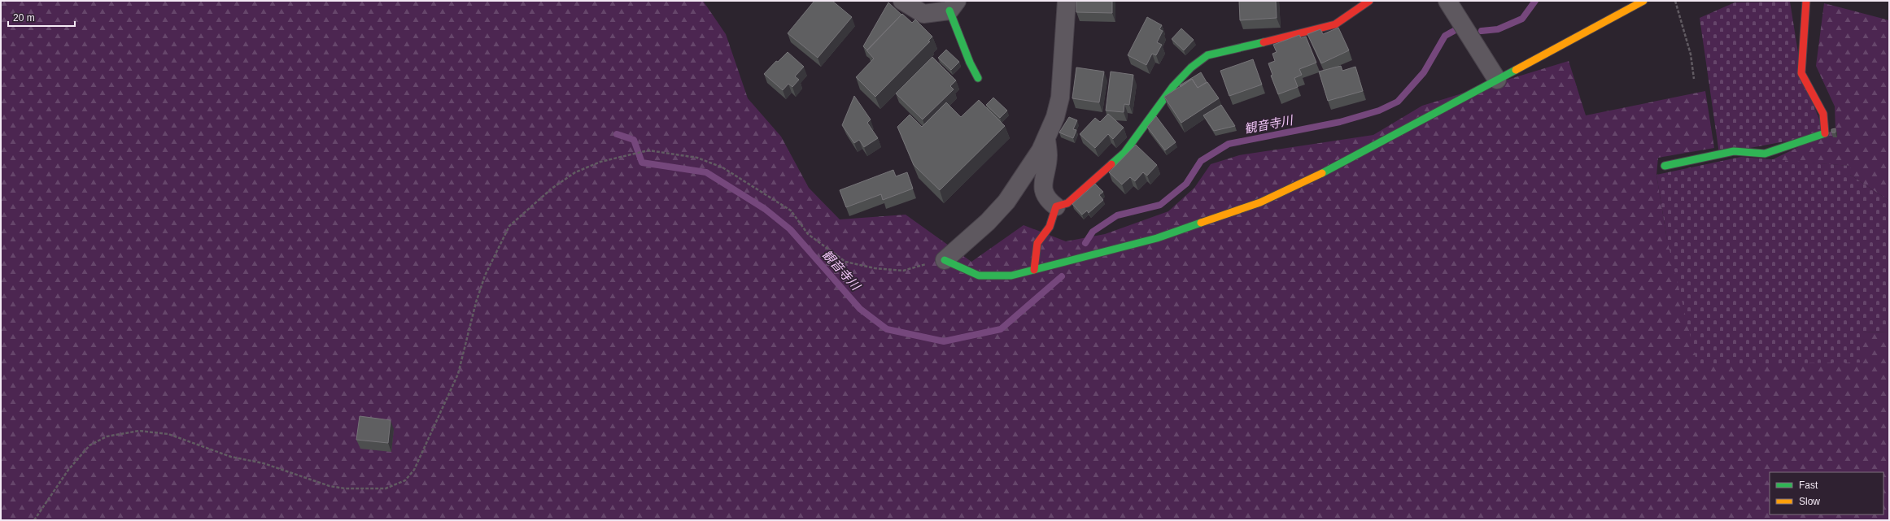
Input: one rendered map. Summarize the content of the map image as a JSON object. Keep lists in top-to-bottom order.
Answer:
{
  "water": ["観音寺川"],
  "legend": ["Fast", "Slow"],
  "scale_bar": "20 m"
}
